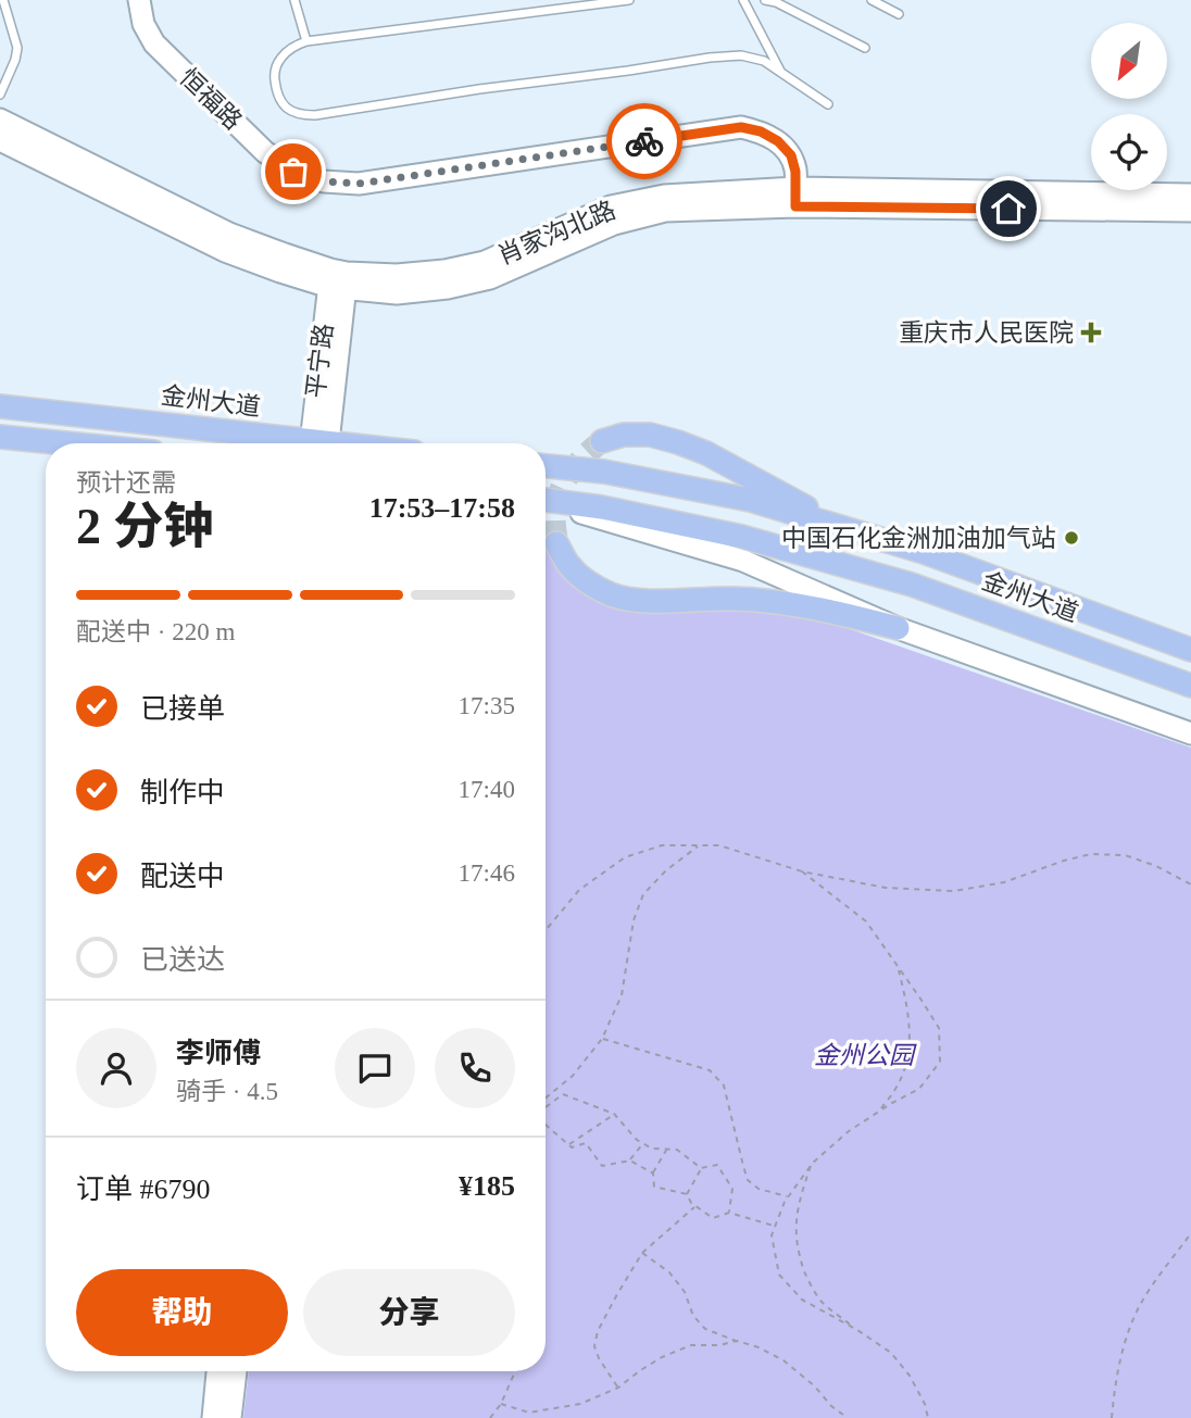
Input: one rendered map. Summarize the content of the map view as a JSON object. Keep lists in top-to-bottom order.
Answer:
{
  "streets": {
    "main road": [
      "恒福路",
      "肖家沟北路",
      "平宁路",
      "金州大道"
    ]
  },
  "crossings": [
    ["恒福路", "肖家沟北路"],
    ["肖家沟北路", "平宁路"]
  ],
  "parks": ["金州公园"],
  "places": {
    "health": ["重庆市人民医院"],
    "other": ["中国石化金洲加油加气站"]
  },
  "north": "bottom left",
  "page": {
    "heading": ["2 分钟", "预计还需", "17:53–17:58"],
    "panel": [
      "李师傅",
      "骑手 · 4.5",
      "订单 #6790",
      "¥185"
    ],
    "bar": "配送中 · 220 m",
    "list": [
      ["已接单", "17:35"],
      ["制作中", "17:40"],
      ["配送中", "17:46"],
      "已送达"
    ],
    "buttons": ["帮助", "分享"]
  }
}
